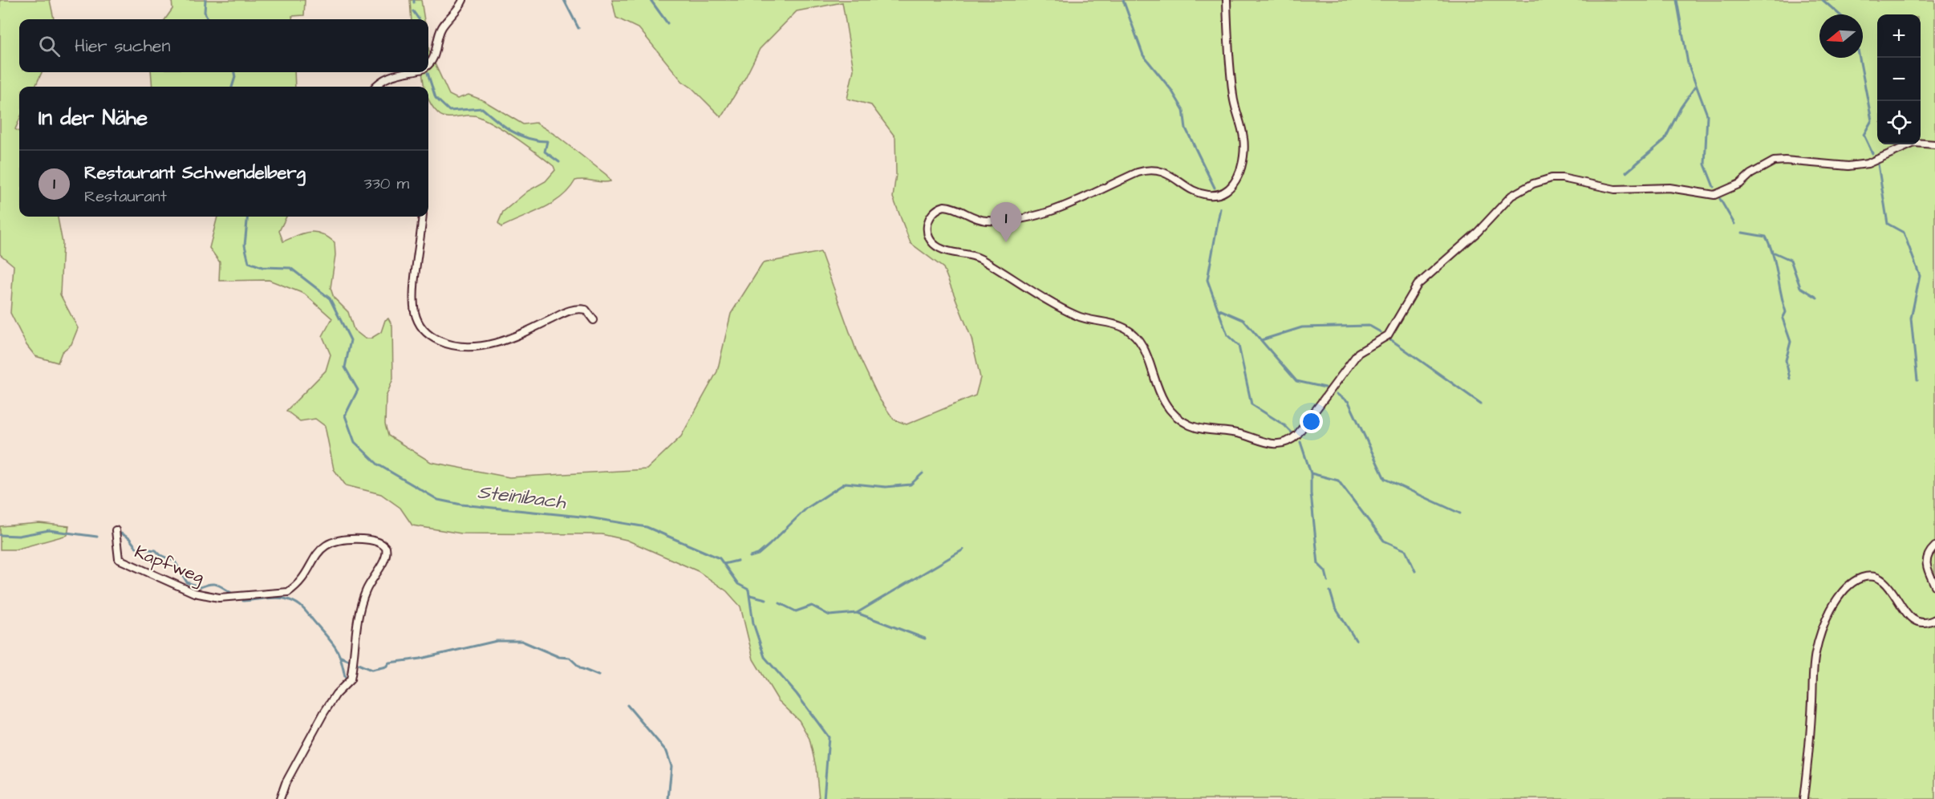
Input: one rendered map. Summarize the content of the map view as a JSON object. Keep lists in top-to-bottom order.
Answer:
{
  "streets": {
    "street": ["Kapfweg"]
  },
  "water": ["Steinibach"],
  "north": "left",
  "page": {
    "map_buttons": ["+", "−"],
    "search": "Hier suchen",
    "heading": "In der Nähe",
    "list": [
      {
        "mark": "1",
        "name": "Restaurant Schwendelberg",
        "note": "Restaurant",
        "value": "330 m"
      }
    ],
    "pins": "1"
  }
}
